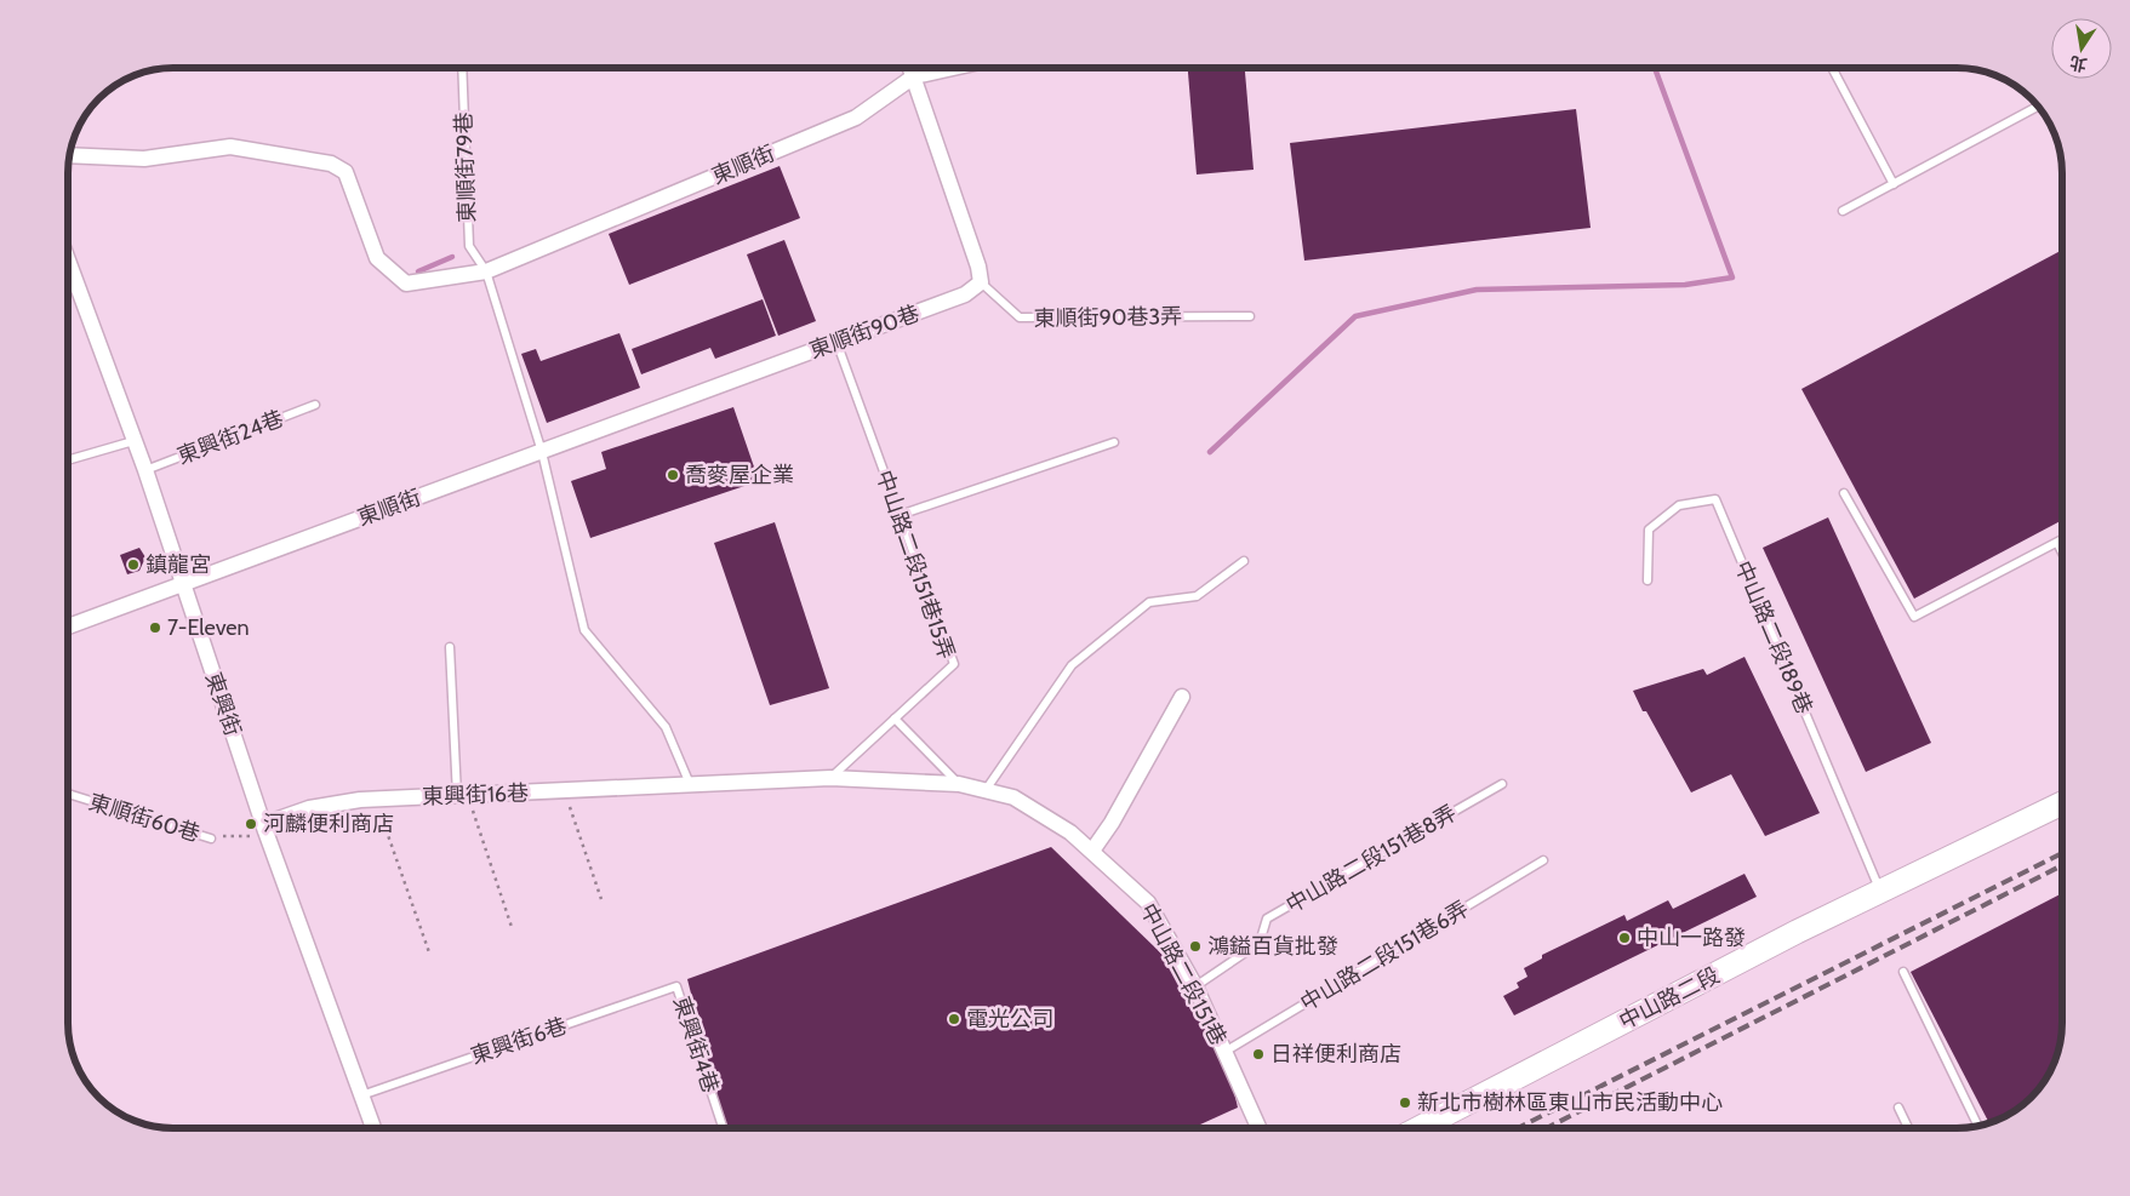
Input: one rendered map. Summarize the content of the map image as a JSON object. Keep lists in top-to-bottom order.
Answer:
{
  "streets": {
    "main road": ["中山路二段"],
    "street": [
      "東順街",
      "東順街90巷",
      "東興街",
      "東興街16巷",
      "中山路二段151巷"
    ],
    "lane": [
      "東順街79巷",
      "東順街90巷3弄",
      "東興街24巷",
      "中山路二段151巷15弄",
      "中山路二段189巷",
      "東順街60巷",
      "中山路二段151巷8弄",
      "中山路二段151巷6弄",
      "東興街6巷",
      "東興街4巷"
    ]
  },
  "crossings": [
    ["東順街", "東順街79巷"],
    ["東順街", "東順街90巷"],
    ["東順街", "東興街"],
    ["東順街90巷3弄", "東順街90巷"],
    ["東順街90巷", "中山路二段151巷15弄"],
    ["東興街24巷", "東興街"],
    ["中山路二段151巷15弄", "東興街16巷"],
    ["中山路二段151巷15弄", "中山路二段151巷"],
    ["中山路二段189巷", "中山路二段"],
    ["東興街", "東興街16巷"],
    ["東興街", "東興街6巷"],
    ["東興街16巷", "中山路二段151巷"],
    ["中山路二段151巷8弄", "中山路二段151巷"],
    ["中山路二段151巷6弄", "中山路二段151巷"],
    ["東興街6巷", "東興街4巷"]
  ],
  "places": [
    "喬麥屋企業",
    "鎮龍宮",
    "7-Eleven",
    "河麟便利商店",
    "中山一路發",
    "鴻鎰百貨批發",
    "電光公司",
    "日祥便利商店",
    "新北市樹林區東山市民活動中心"
  ],
  "north": "bottom"
}
